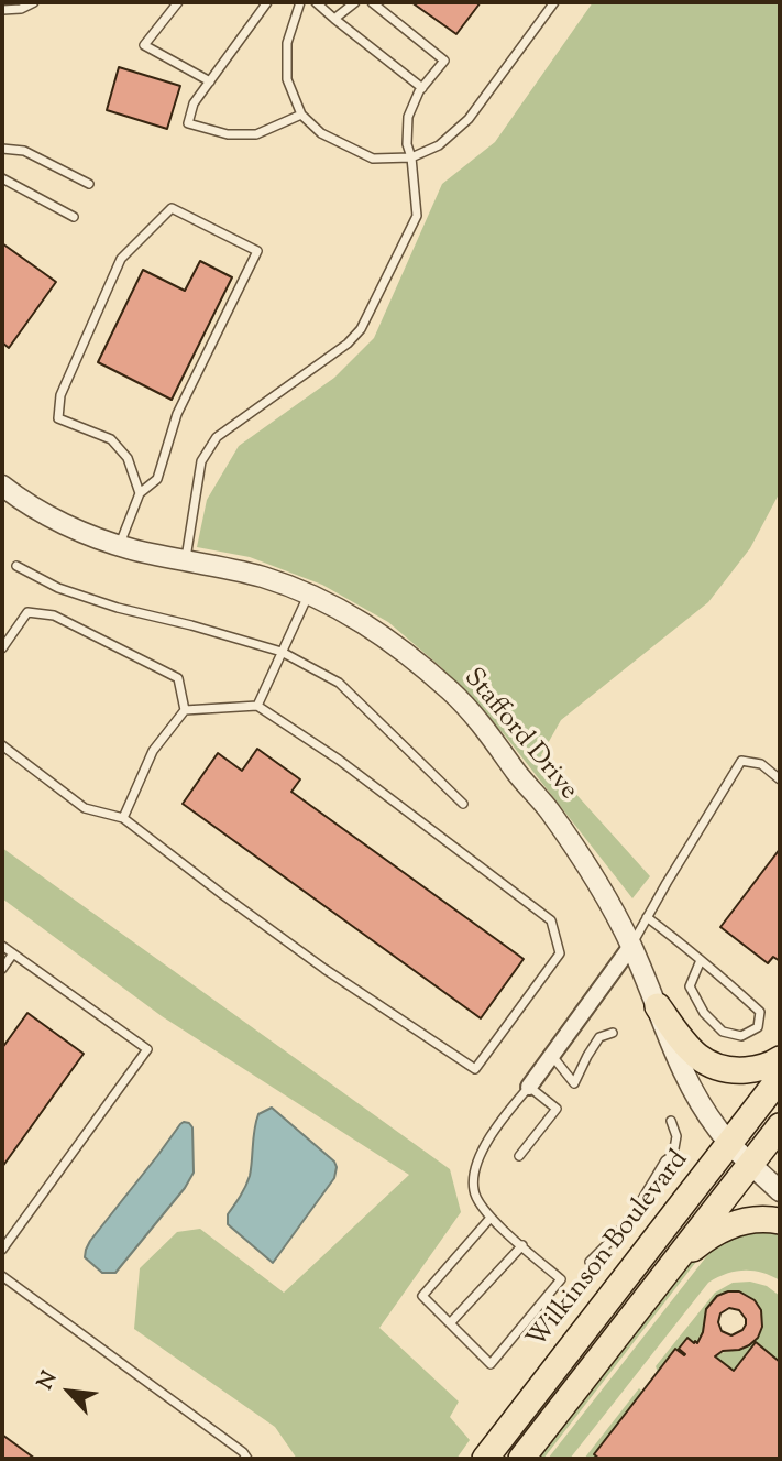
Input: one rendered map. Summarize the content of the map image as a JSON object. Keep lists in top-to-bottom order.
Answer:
{
  "streets": {
    "main road": ["Wilkinson Boulevard"],
    "street": ["Stafford Drive"]
  },
  "crossings": [
    ["Stafford Drive", "Wilkinson Boulevard"]
  ],
  "north": "top left"
}
